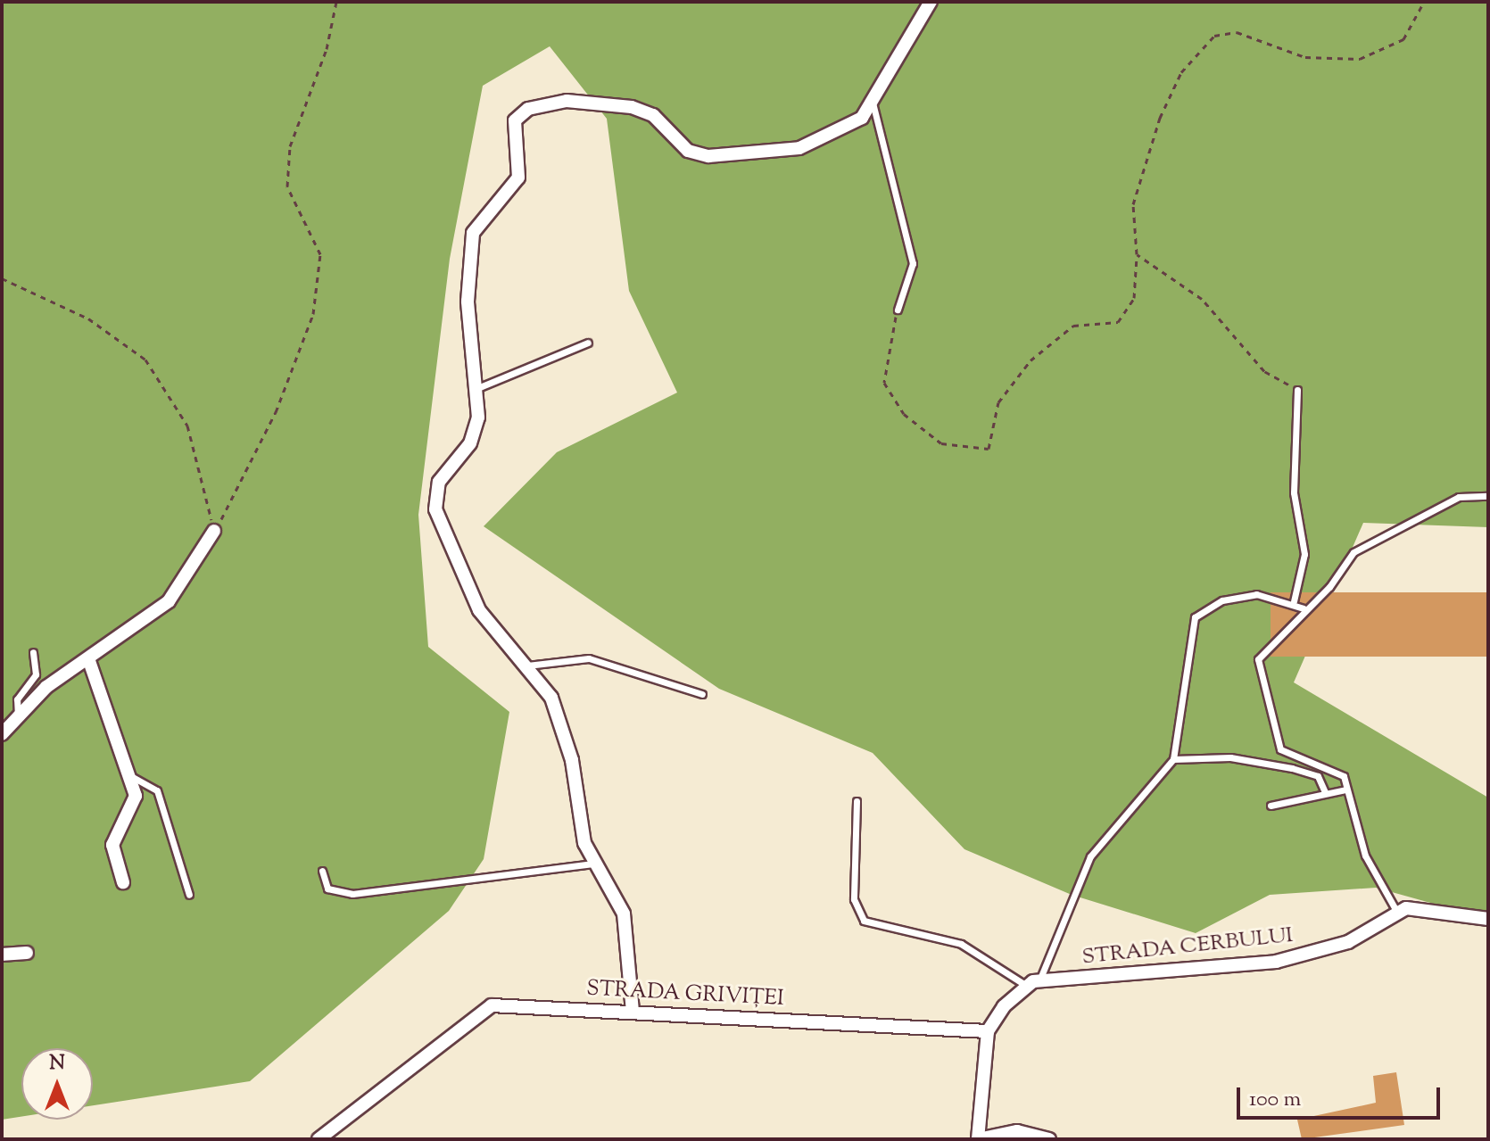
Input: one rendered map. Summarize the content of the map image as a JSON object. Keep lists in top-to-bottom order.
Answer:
{
  "streets": {
    "street": ["STRADA CERBULUI", "STRADA GRIVIȚEI"]
  },
  "scale_bar": "100 m",
  "north": "top"
}
